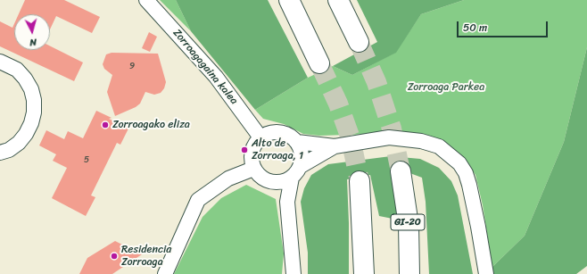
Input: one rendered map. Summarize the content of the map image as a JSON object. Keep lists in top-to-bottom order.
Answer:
{
  "streets": {
    "highway": ["GI-20"],
    "street": ["Zorroagagaina kalea"]
  },
  "parks": ["Zorroaga Parkea"],
  "places": ["Zorroagako eliza", "Alto de Zorroaga, 1", "Residencia Zorroaga"],
  "house_numbers": ["9", "5"],
  "scale_bar": "50 m",
  "north": "bottom"
}
